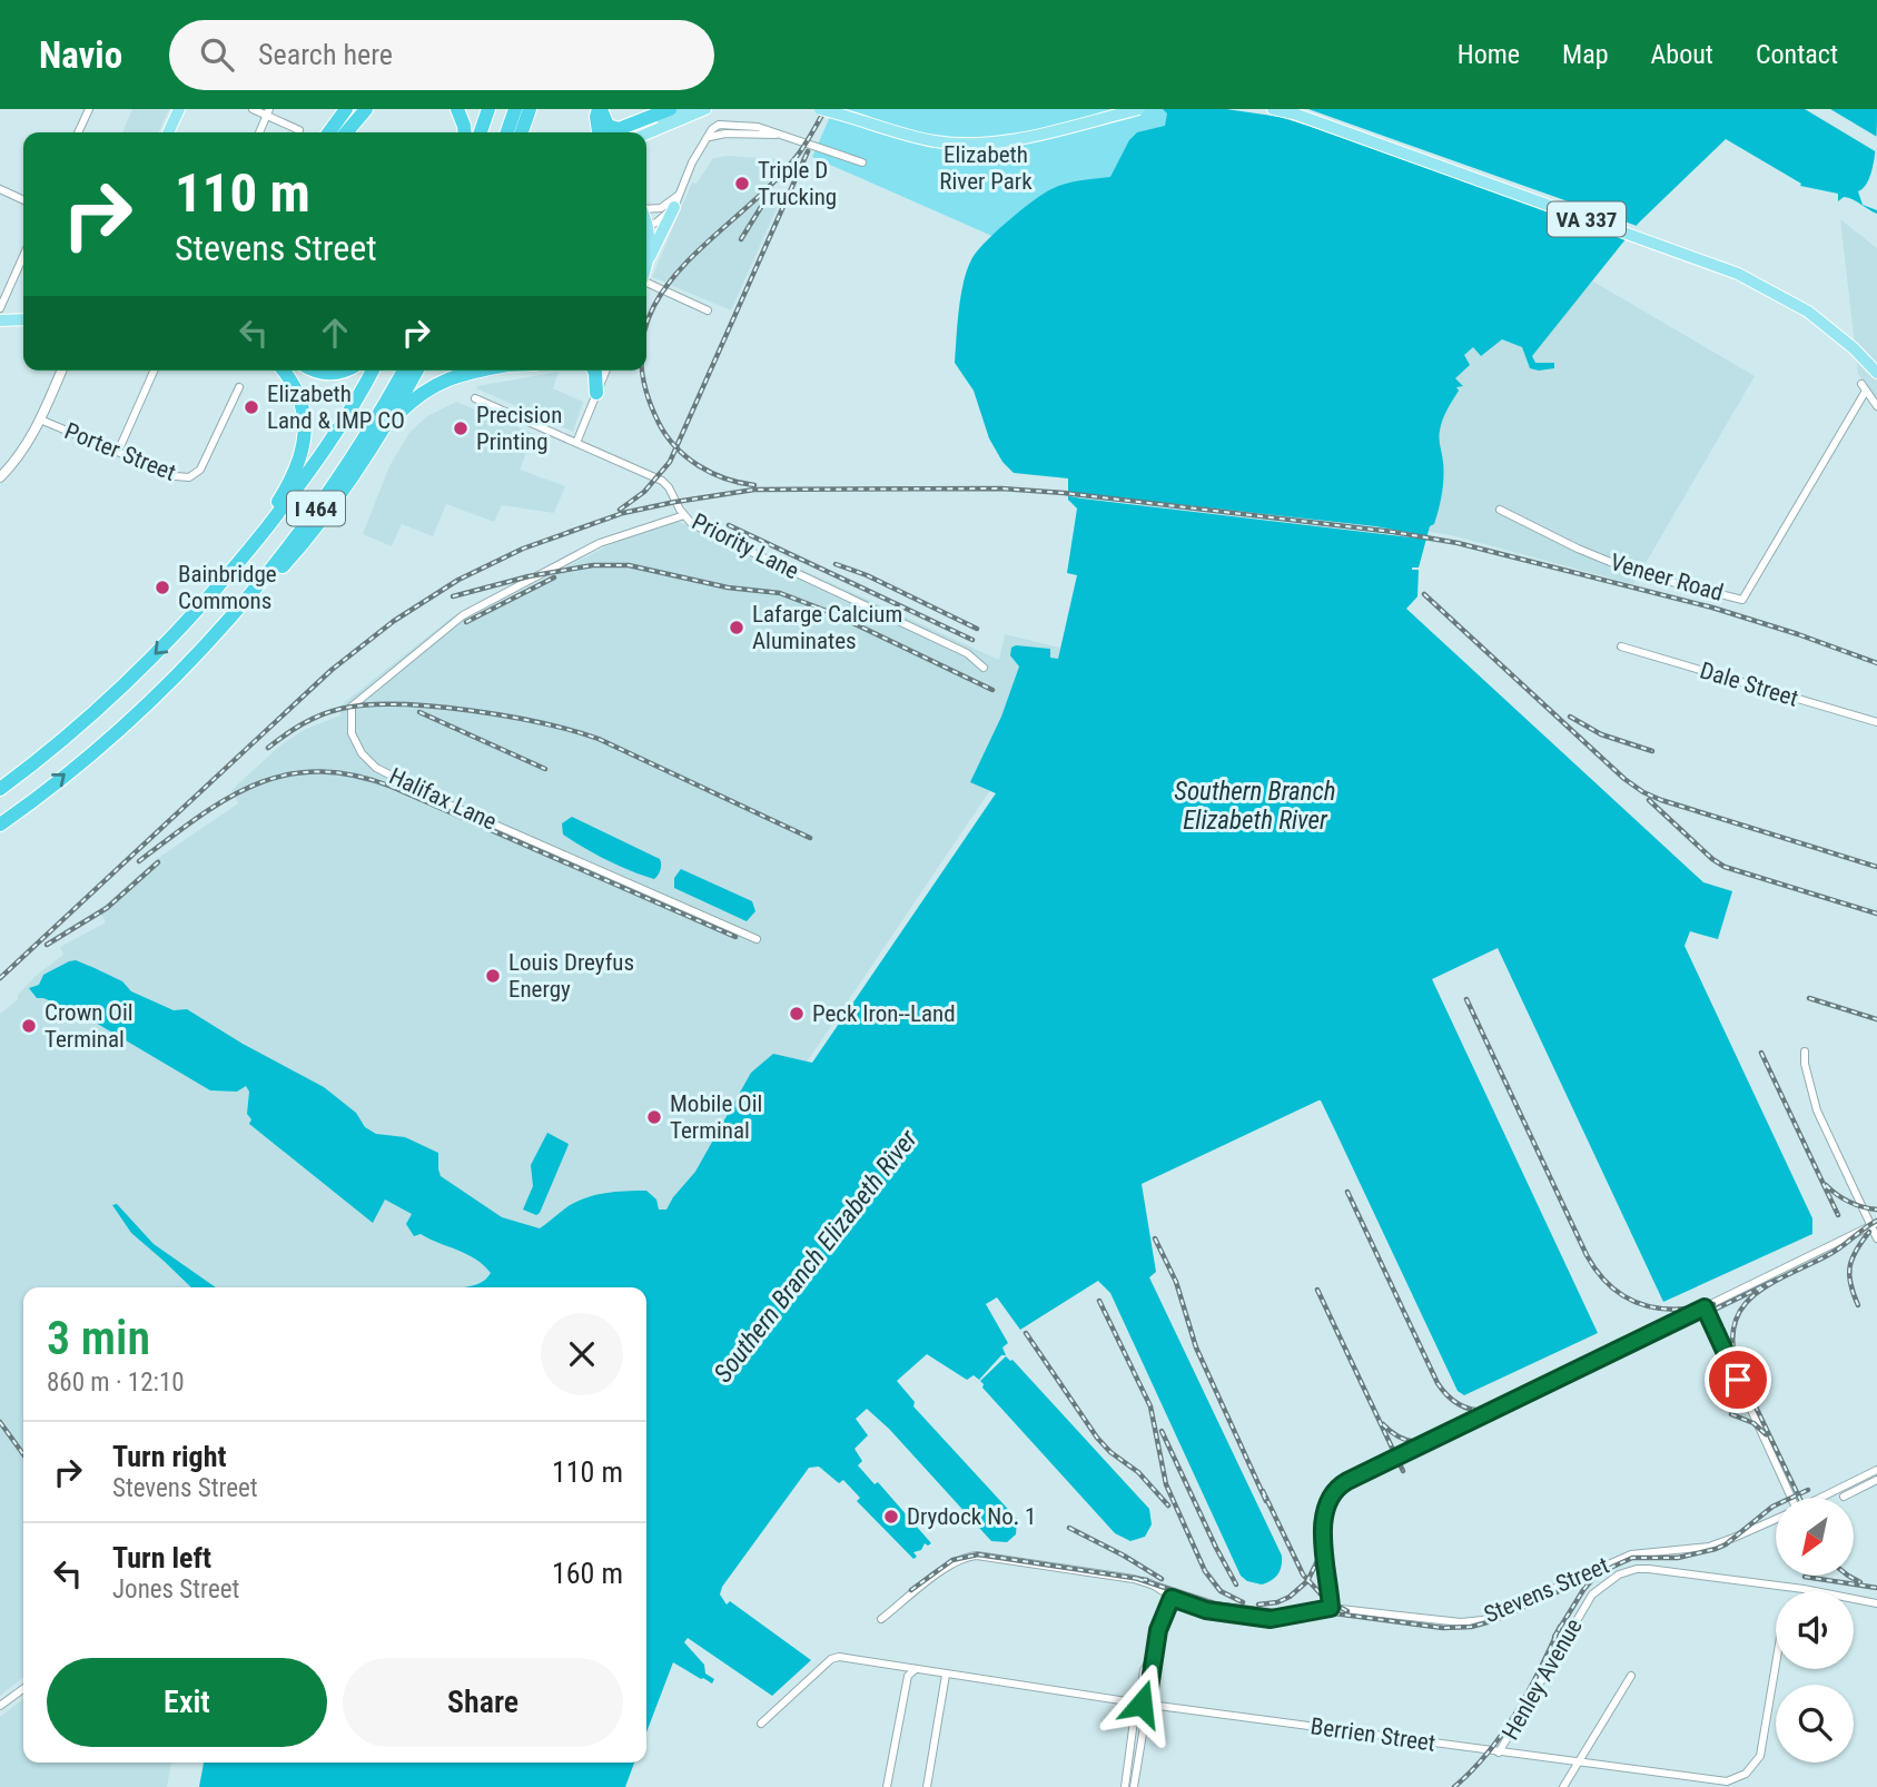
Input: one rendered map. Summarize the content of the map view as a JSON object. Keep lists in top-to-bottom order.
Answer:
{
  "streets": {
    "highway": ["I 464"],
    "main road": ["VA 337"],
    "street": [
      "Porter Street",
      "Priority Lane",
      "Veneer Road",
      "Dale Street",
      "Halifax Lane",
      "Stevens Street",
      "Henley Avenue",
      "Berrien Street"
    ]
  },
  "crossings": [
    ["Priority Lane", "Halifax Lane"],
    ["Henley Avenue", "Berrien Street"]
  ],
  "water": ["Southern Branch Elizabeth River"],
  "parks": ["Elizabeth River Park"],
  "places": [
    "Triple D Trucking",
    "Elizabeth Land & IMP CO",
    "Precision Printing",
    "Bainbridge Commons",
    "Lafarge Calcium Aluminates",
    "Louis Dreyfus Energy",
    "Peck Iron--Land",
    "Crown Oil Terminal",
    "Mobile Oil Terminal",
    "Drydock No. 1"
  ],
  "north": "bottom left",
  "page": {
    "header": "Navio",
    "search": "Search here",
    "nav": [
      "Home",
      "Map",
      "About",
      "Contact"
    ],
    "turn": ["110 m", "Stevens Street"],
    "heading": ["3 min", "860 m · 12:10"],
    "list": [
      {
        "name": "Turn right",
        "note": "Stevens Street",
        "value": "110 m"
      },
      {
        "name": "Turn left",
        "note": "Jones Street",
        "value": "160 m"
      }
    ],
    "buttons": ["Exit", "Share"]
  }
}
